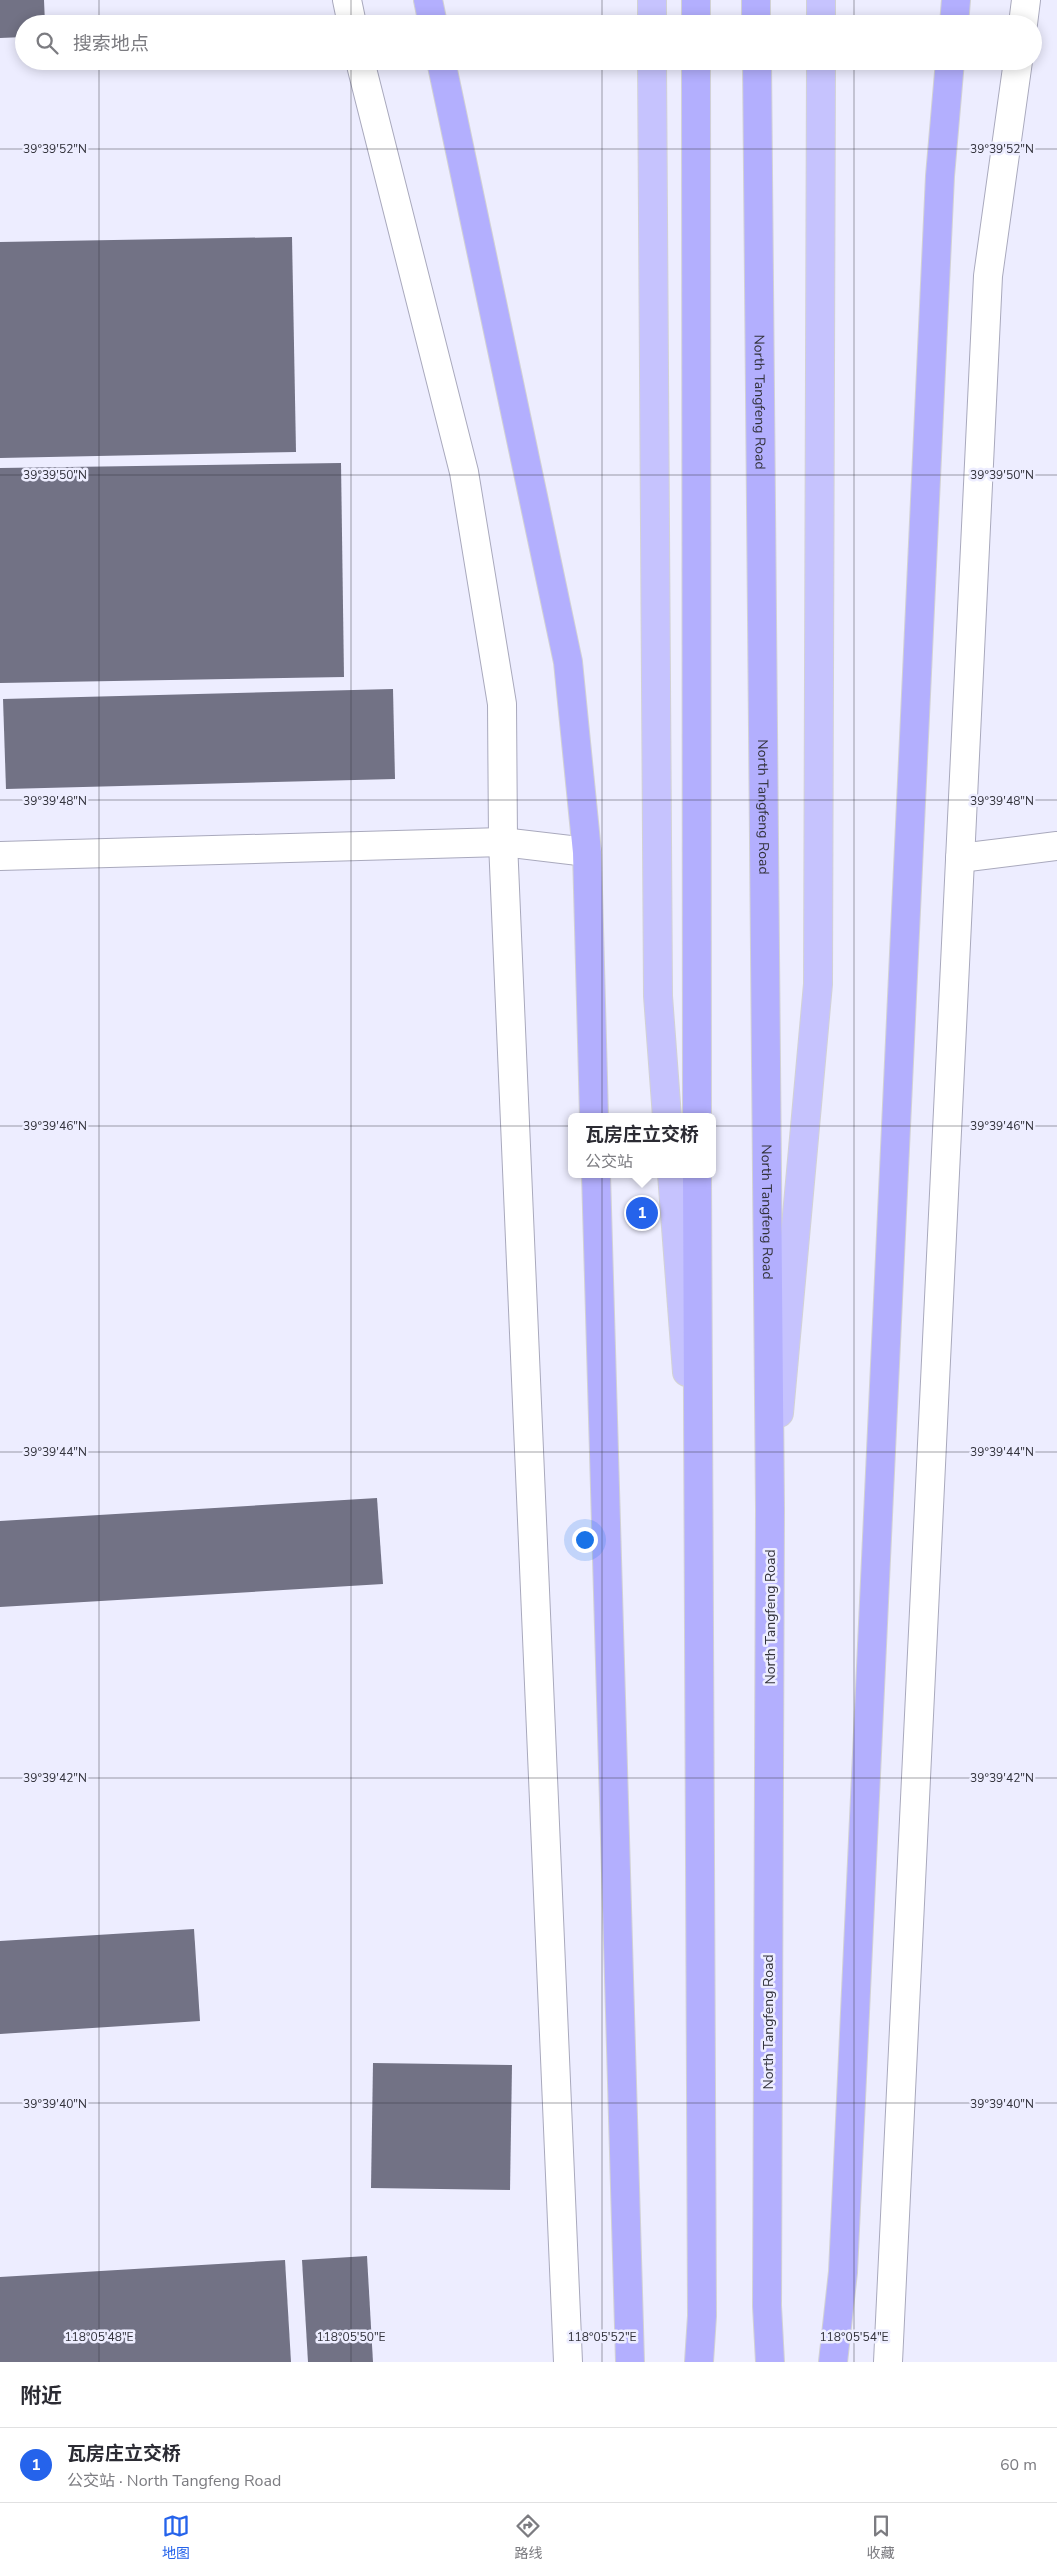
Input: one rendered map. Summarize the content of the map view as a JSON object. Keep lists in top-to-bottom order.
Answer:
{
  "streets": {
    "highway": ["North Tangfeng Road"]
  },
  "page": {
    "search": "搜索地点",
    "popup": ["瓦房庄立交桥", "公交站"],
    "pins": "1",
    "heading": "附近",
    "list": [
      {
        "mark": "1",
        "name": "瓦房庄立交桥",
        "note": "公交站 · North Tangfeng Road",
        "value": "60 m"
      }
    ],
    "nav": ["地图", "路线", "收藏"]
  },
  "coordinates": [
    "39°39'52\"N",
    "39°39'50\"N",
    "39°39'48\"N",
    "39°39'46\"N",
    "39°39'44\"N",
    "39°39'42\"N",
    "39°39'40\"N",
    "118°05'48\"E",
    "118°05'50\"E",
    "118°05'52\"E",
    "118°05'54\"E"
  ]
}
